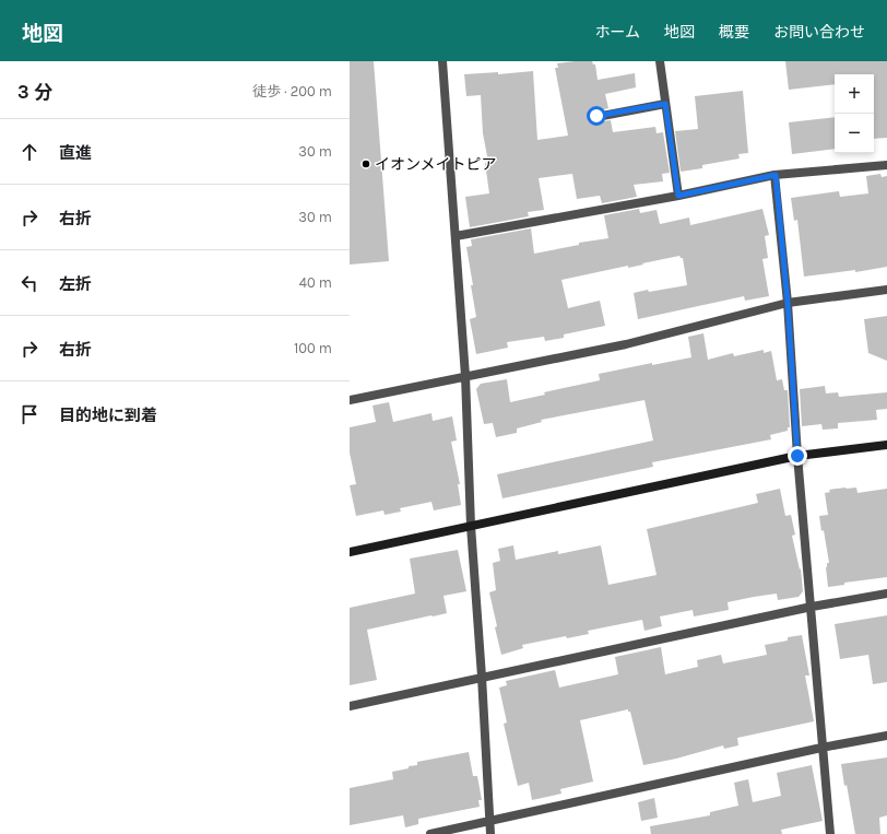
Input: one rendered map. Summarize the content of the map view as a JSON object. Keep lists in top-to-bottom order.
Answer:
{
  "places": ["イオンメイトピア"],
  "page": {
    "header": "地図",
    "nav": [
      "ホーム",
      "地図",
      "概要",
      "お問い合わせ"
    ],
    "heading": ["3 分", "徒歩 · 200 m"],
    "map_buttons": ["+", "−"],
    "list": [
      ["直進", "30 m"],
      ["右折", "30 m"],
      ["左折", "40 m"],
      ["右折", "100 m"],
      "目的地に到着"
    ]
  }
}
